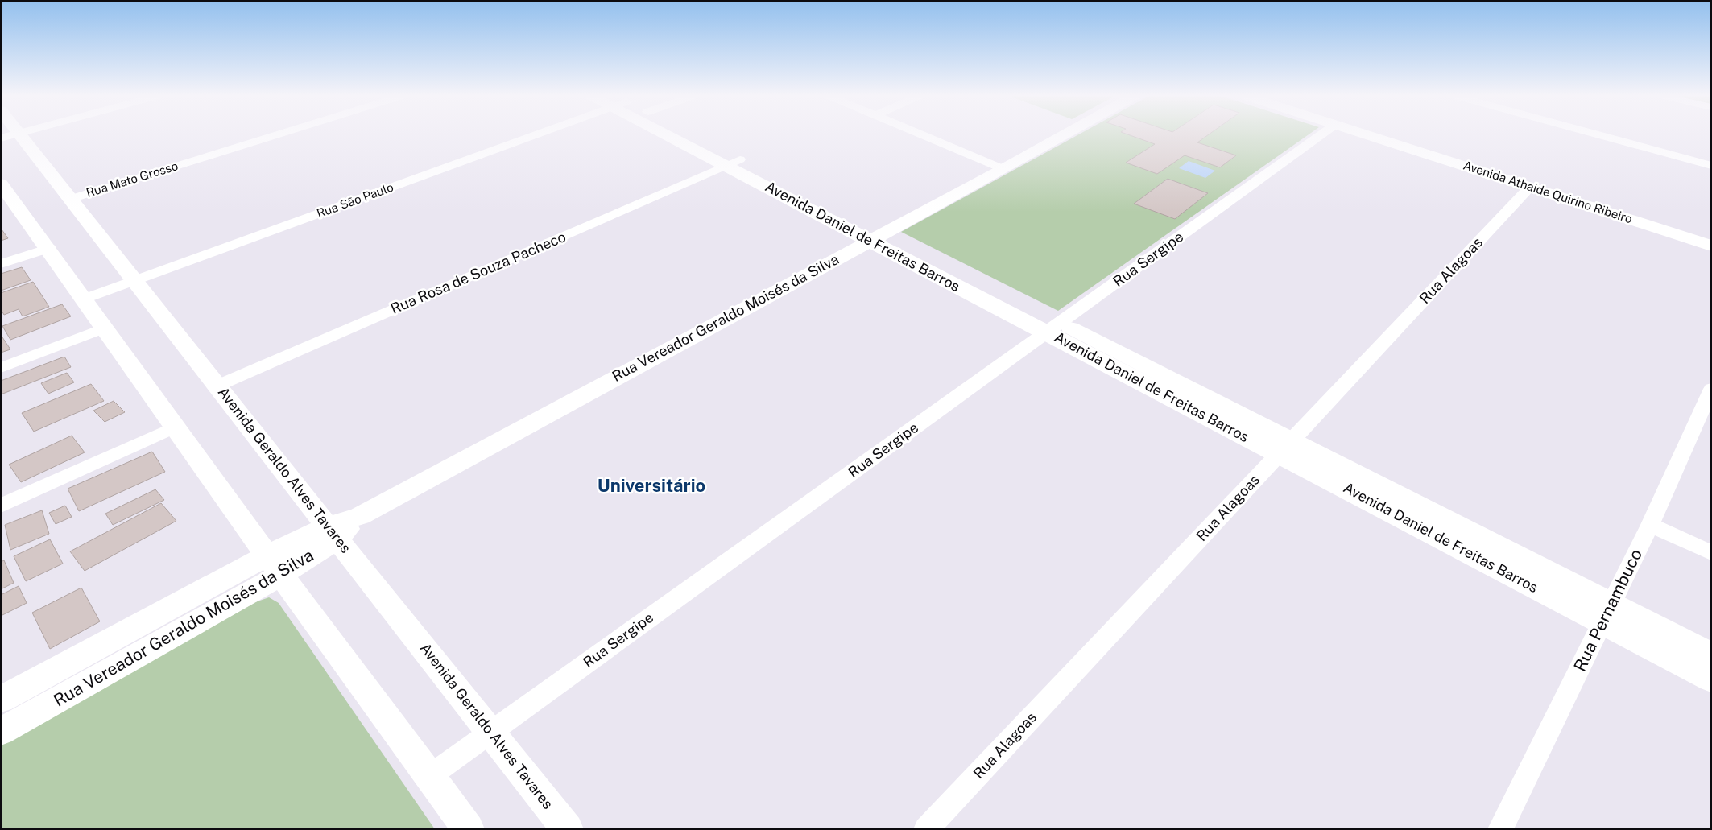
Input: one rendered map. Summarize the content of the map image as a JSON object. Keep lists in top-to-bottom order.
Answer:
{
  "streets": {
    "street": [
      "Rua Mato Grosso",
      "Avenida Athaide Quirino Ribeiro",
      "Rua São Paulo",
      "Avenida Daniel de Freitas Barros",
      "Rua Sergipe",
      "Rua Alagoas",
      "Rua Rosa de Souza Pacheco",
      "Rua Vereador Geraldo Moisés da Silva",
      "Avenida Geraldo Alves Tavares",
      "Rua Pernambuco"
    ]
  },
  "crossings": [
    ["Rua Mato Grosso", "Avenida Geraldo Alves Tavares"],
    ["Avenida Athaide Quirino Ribeiro", "Rua Alagoas"],
    ["Rua São Paulo", "Avenida Geraldo Alves Tavares"],
    ["Avenida Daniel de Freitas Barros", "Rua Sergipe"],
    ["Avenida Daniel de Freitas Barros", "Rua Alagoas"],
    ["Avenida Daniel de Freitas Barros", "Rua Rosa de Souza Pacheco"],
    ["Avenida Daniel de Freitas Barros", "Rua Vereador Geraldo Moisés da Silva"],
    ["Avenida Daniel de Freitas Barros", "Rua Pernambuco"],
    ["Rua Sergipe", "Avenida Geraldo Alves Tavares"],
    ["Rua Rosa de Souza Pacheco", "Avenida Geraldo Alves Tavares"],
    ["Rua Vereador Geraldo Moisés da Silva", "Avenida Geraldo Alves Tavares"]
  ],
  "districts": ["Universitário"]
}
